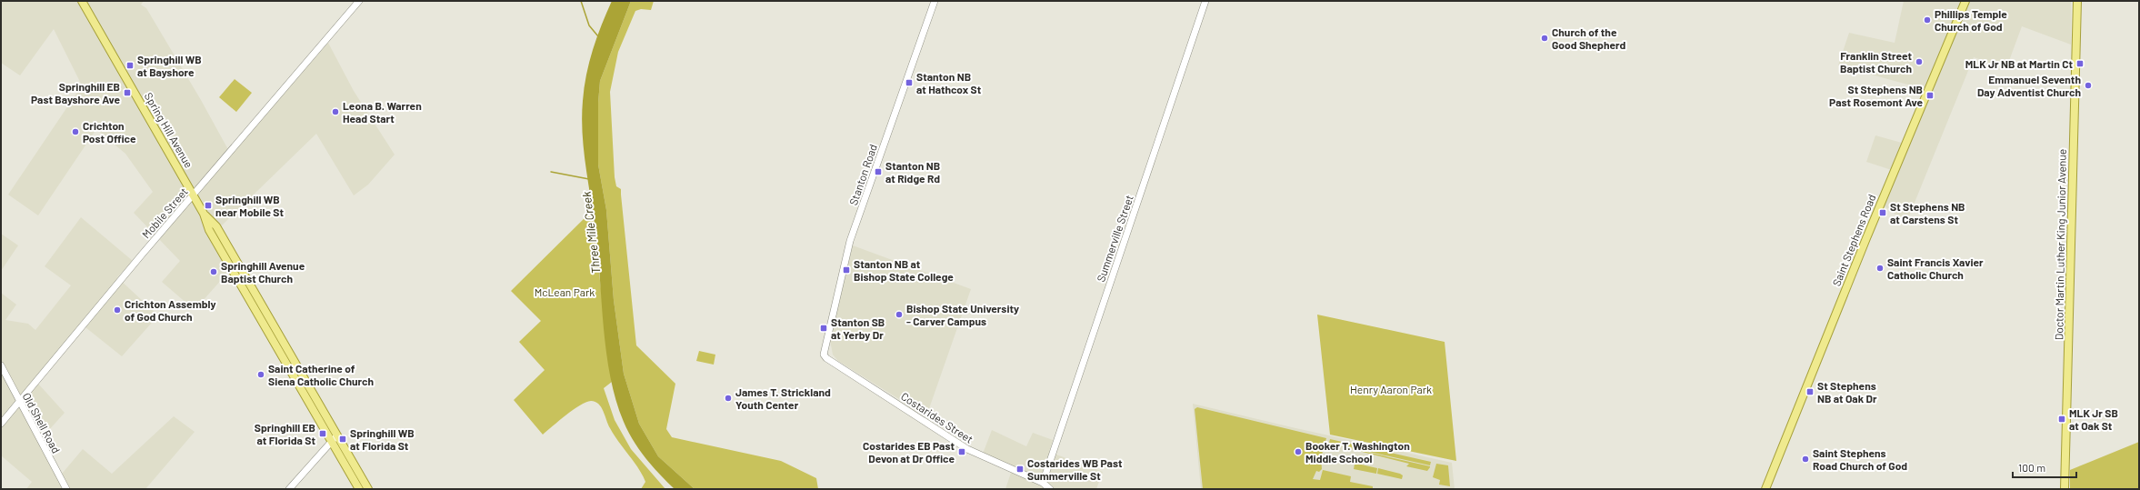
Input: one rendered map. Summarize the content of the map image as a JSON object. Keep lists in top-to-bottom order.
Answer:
{
  "streets": {
    "main road": ["Spring Hill Avenue", "Saint Stephens Road", "Doctor Martin Luther King Junior Avenue"],
    "street": [
      "Stanton Road",
      "Mobile Street",
      "Summerville Street",
      "Costarides Street",
      "Old Shell Road"
    ]
  },
  "crossings": [
    ["Spring Hill Avenue", "Mobile Street"],
    ["Stanton Road", "Costarides Street"],
    ["Mobile Street", "Old Shell Road"],
    ["Summerville Street", "Costarides Street"]
  ],
  "water": ["Three Mile Creek"],
  "parks": ["McLean Park", "Henry Aaron Park"],
  "places": {
    "other": [
      "Phillips Temple Church of God",
      "Church of the Good Shepherd",
      "Franklin Street Baptist Church",
      "Emmanuel Seventh Day Adventist Church",
      "Leona B. Warren Head Start",
      "Crichton Post Office",
      "Saint Francis Xavier Catholic Church",
      "Springhill Avenue Baptist Church",
      "Crichton Assembly of God Church",
      "Bishop State University - Carver Campus",
      "Saint Catherine of Siena Catholic Church",
      "James T. Strickland Youth Center",
      "Booker T. Washington Middle School",
      "Saint Stephens Road Church of God"
    ],
    "transit": [
      "MLK Jr NB at Martin Ct",
      "Springhill WB at Bayshore",
      "Stanton NB at Hathcox St",
      "Springhill EB Past Bayshore Ave",
      "St Stephens NB Past Rosemont Ave",
      "Stanton NB at Ridge Rd",
      "Springhill WB near Mobile St",
      "St Stephens NB at Carstens St",
      "Stanton NB at Bishop State College",
      "Stanton SB at Yerby Dr",
      "St Stephens NB at Oak Dr",
      "MLK Jr SB at Oak St",
      "Springhill EB at Florida St",
      "Springhill WB at Florida St",
      "Costarides EB Past Devon at Dr Office",
      "Costarides WB Past Summerville St"
    ]
  },
  "scale_bar": "100 m"
}
